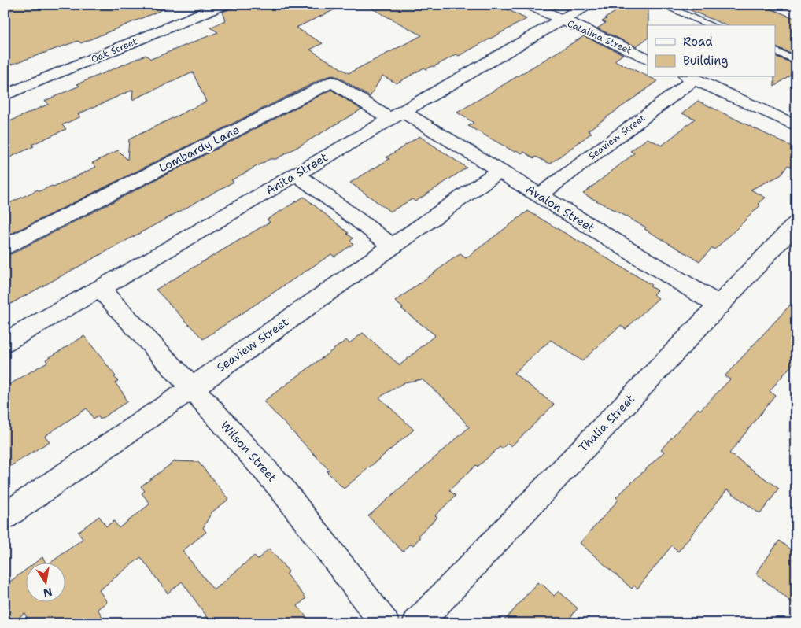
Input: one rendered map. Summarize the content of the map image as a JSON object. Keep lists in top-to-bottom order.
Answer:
{
  "streets": {
    "street": [
      "Catalina Street",
      "Oak Street",
      "Seaview Street",
      "Lombardy Lane",
      "Anita Street",
      "Avalon Street",
      "Thalia Street",
      "Wilson Street"
    ]
  },
  "crossings": [
    ["Catalina Street", "Anita Street"],
    ["Seaview Street", "Avalon Street"],
    ["Seaview Street", "Wilson Street"],
    ["Lombardy Lane", "Anita Street"],
    ["Lombardy Lane", "Avalon Street"],
    ["Anita Street", "Avalon Street"],
    ["Anita Street", "Wilson Street"],
    ["Avalon Street", "Thalia Street"]
  ],
  "legend": ["Road", "Building"],
  "north": "bottom"
}
